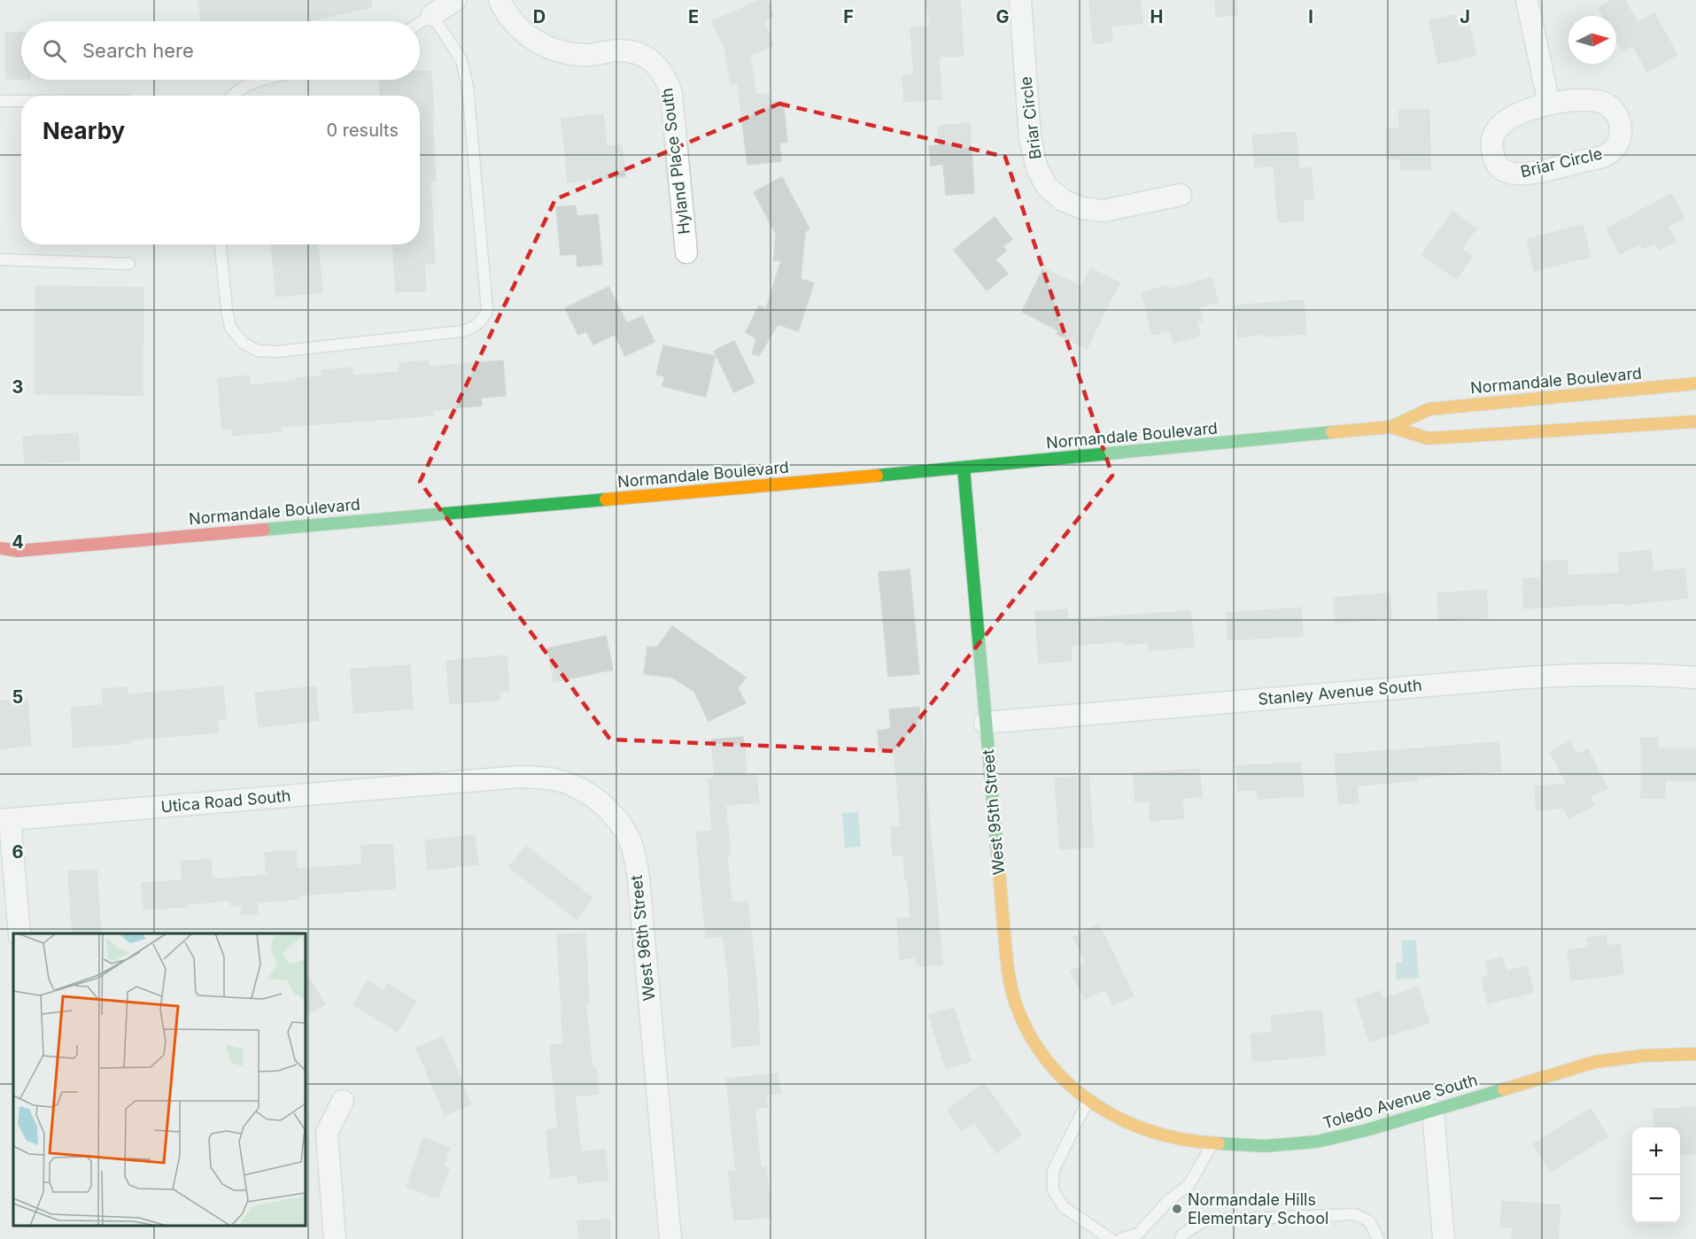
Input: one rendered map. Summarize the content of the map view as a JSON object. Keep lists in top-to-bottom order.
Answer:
{
  "streets": {
    "main road": ["Normandale Boulevard", "West 95th Street", "Toledo Avenue South"],
    "street": [
      "Briar Circle",
      "Hyland Place South",
      "Stanley Avenue South",
      "Utica Road South",
      "West 96th Street"
    ]
  },
  "crossings": [
    ["Normandale Boulevard", "West 95th Street"],
    ["Stanley Avenue South", "West 95th Street"],
    ["Utica Road South", "West 96th Street"],
    ["West 95th Street", "Toledo Avenue South"]
  ],
  "places": ["Normandale Hills Elementary School"],
  "north": "right",
  "page": {
    "search": "Search here",
    "heading": ["Nearby", "0 results"],
    "map_buttons": ["+", "−"]
  },
  "grid": {
    "columns": [
      "D",
      "E",
      "F",
      "G",
      "H",
      "I",
      "J"
    ],
    "rows": [
      "3",
      "4",
      "5",
      "6"
    ]
  }
}
